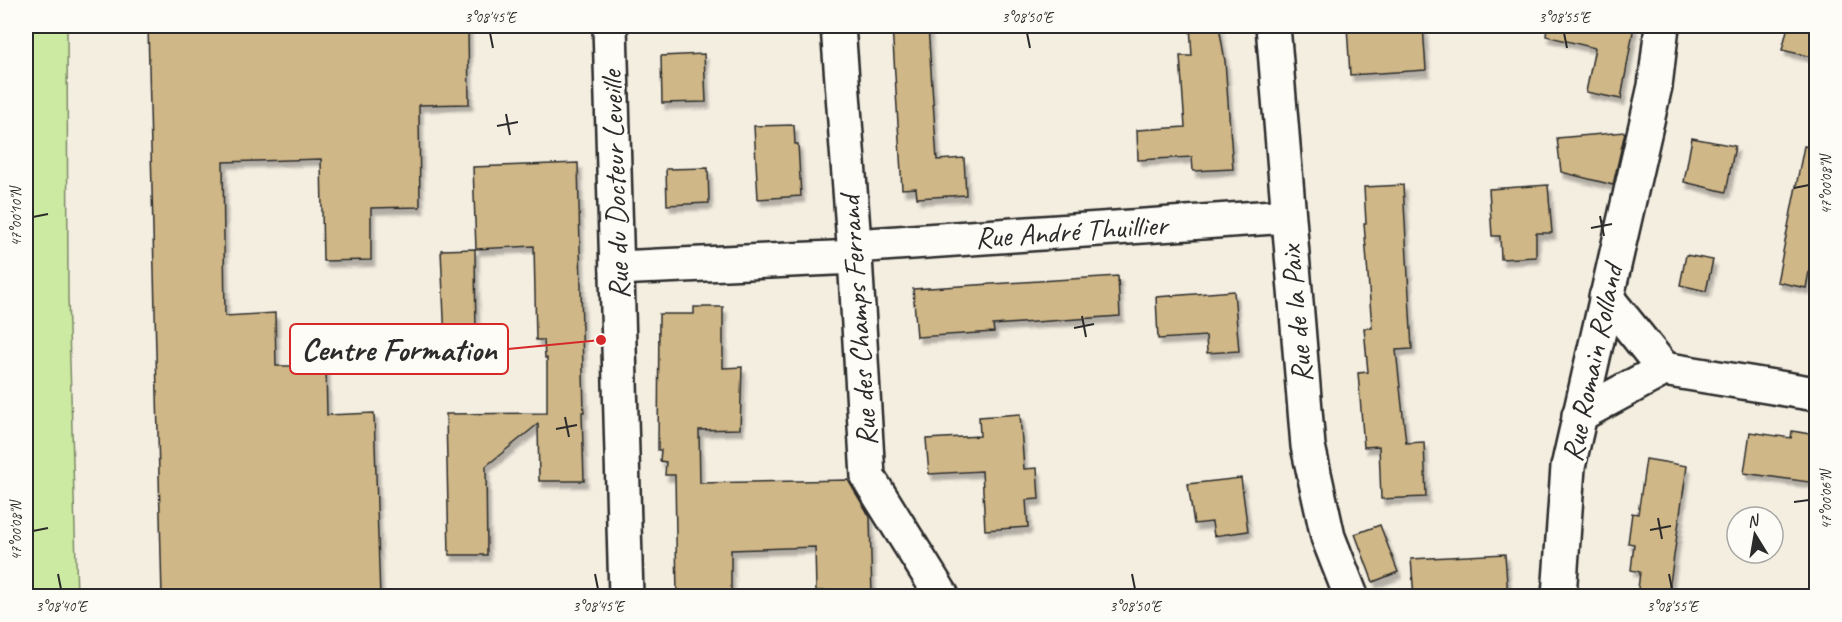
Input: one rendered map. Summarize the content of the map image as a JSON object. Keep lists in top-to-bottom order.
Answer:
{
  "streets": {
    "street": [
      "Rue du Docteur Leveille",
      "Rue André Thuillier",
      "Rue de la Paix",
      "Rue des Champs Ferrand",
      "Rue Romain Rolland"
    ]
  },
  "crossings": [
    ["Rue du Docteur Leveille", "Rue André Thuillier"],
    ["Rue André Thuillier", "Rue de la Paix"],
    ["Rue André Thuillier", "Rue des Champs Ferrand"]
  ],
  "places": ["Centre Formation"],
  "north": "top",
  "coordinates": [
    "3°08'45\"E",
    "3°08'50\"E",
    "3°08'55\"E",
    "47°00'08\"N",
    "47°00'10\"N",
    "47°00'06\"N",
    "3°08'40\"E"
  ]
}
